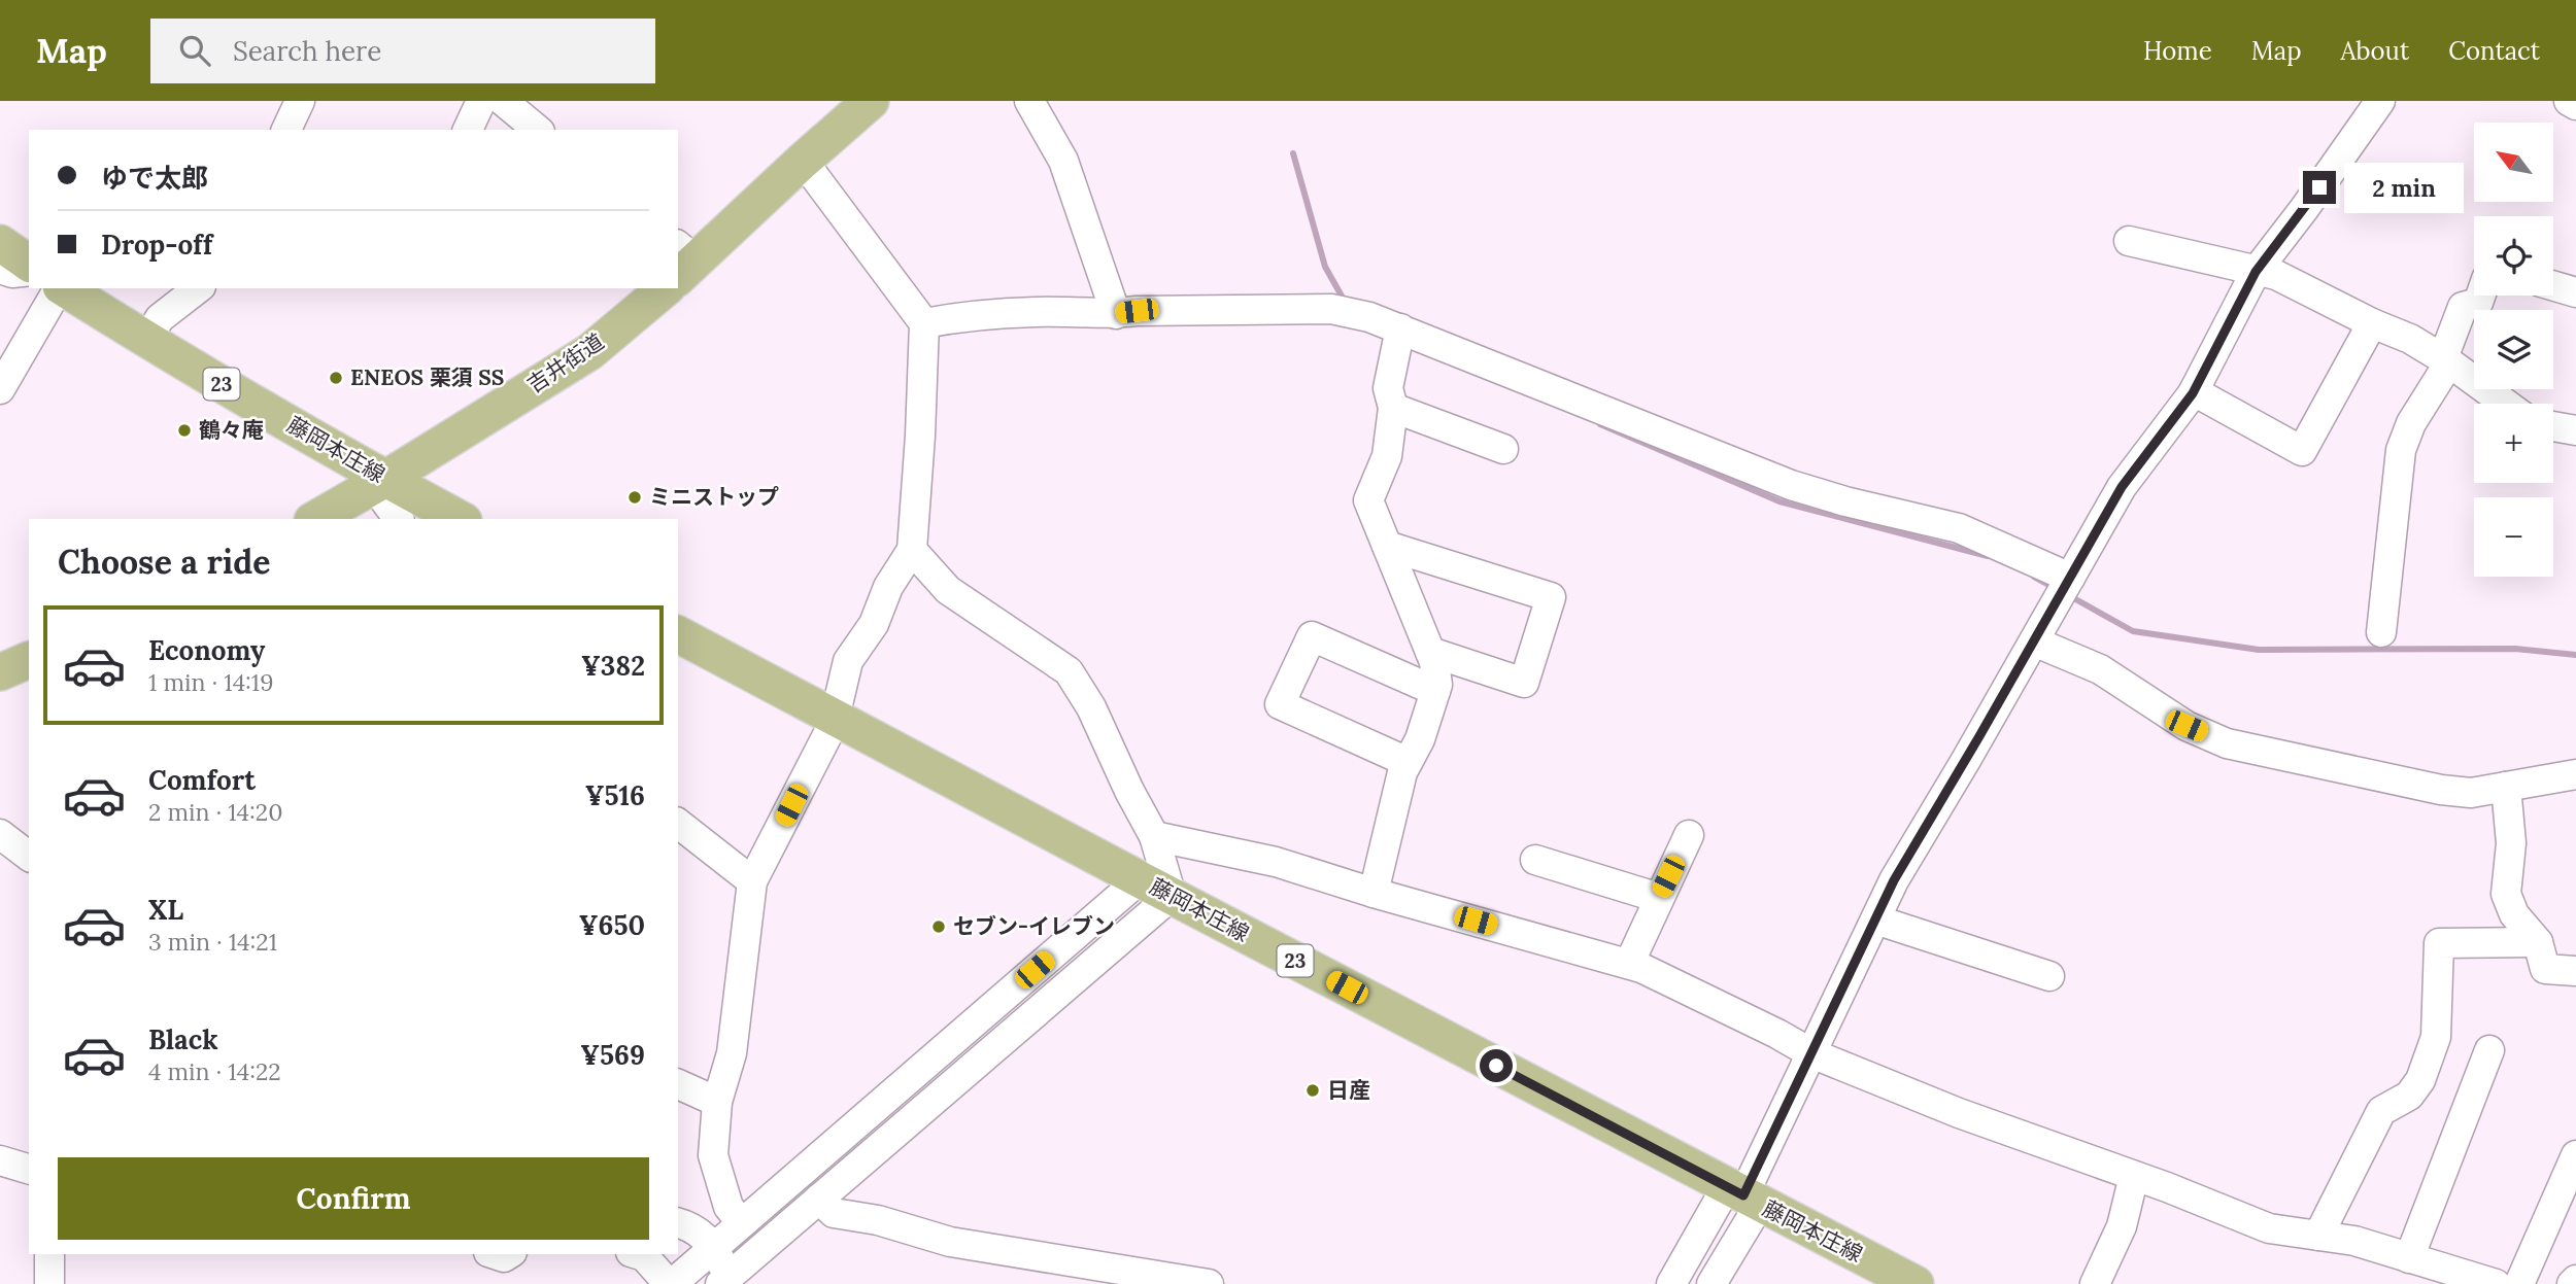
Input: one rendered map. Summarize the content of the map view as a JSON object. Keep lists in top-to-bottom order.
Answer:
{
  "streets": {
    "main road": ["吉井街道", "23", "藤岡本庄線"]
  },
  "crossings": [
    ["吉井街道", "藤岡本庄線"]
  ],
  "places": [
    "ENEOS 栗須 SS",
    "鶴々庵",
    "ミニストップ",
    "セブン-イレブン",
    "日産"
  ],
  "north": "top left",
  "page": {
    "header": "Map",
    "search": "Search here",
    "nav": [
      "Home",
      "Map",
      "About",
      "Contact"
    ],
    "map_buttons": ["+", "−"],
    "banner": ["ゆで太郎", "Drop-off"],
    "bubble": "2 min",
    "heading": "Choose a ride",
    "list": [
      {
        "name": "Economy",
        "note": "1 min · 14:19",
        "value": "¥382"
      },
      {
        "name": "Comfort",
        "note": "2 min · 14:20",
        "value": "¥516"
      },
      {
        "name": "XL",
        "note": "3 min · 14:21",
        "value": "¥650"
      },
      {
        "name": "Black",
        "note": "4 min · 14:22",
        "value": "¥569"
      }
    ],
    "buttons": "Confirm"
  }
}
